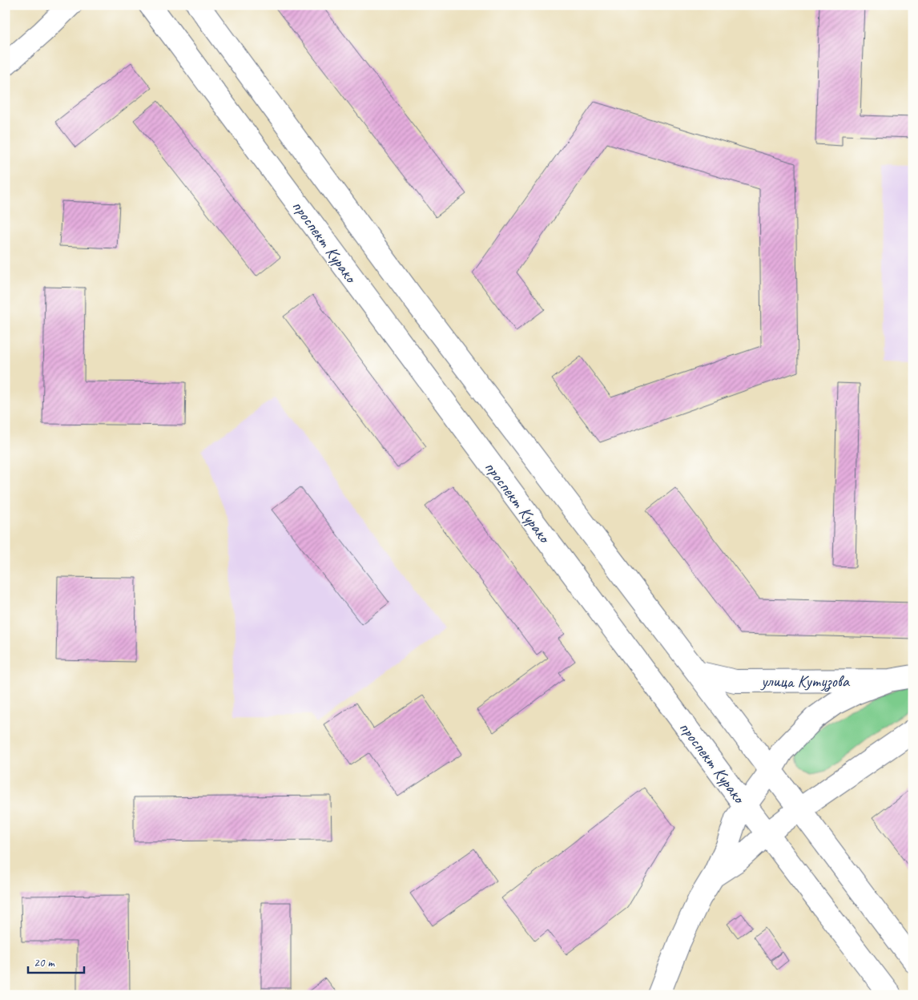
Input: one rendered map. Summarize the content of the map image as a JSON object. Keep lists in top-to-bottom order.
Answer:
{
  "streets": {
    "main road": ["проспект Курако", "улица Кутузова"]
  },
  "scale_bar": "20 m"
}
